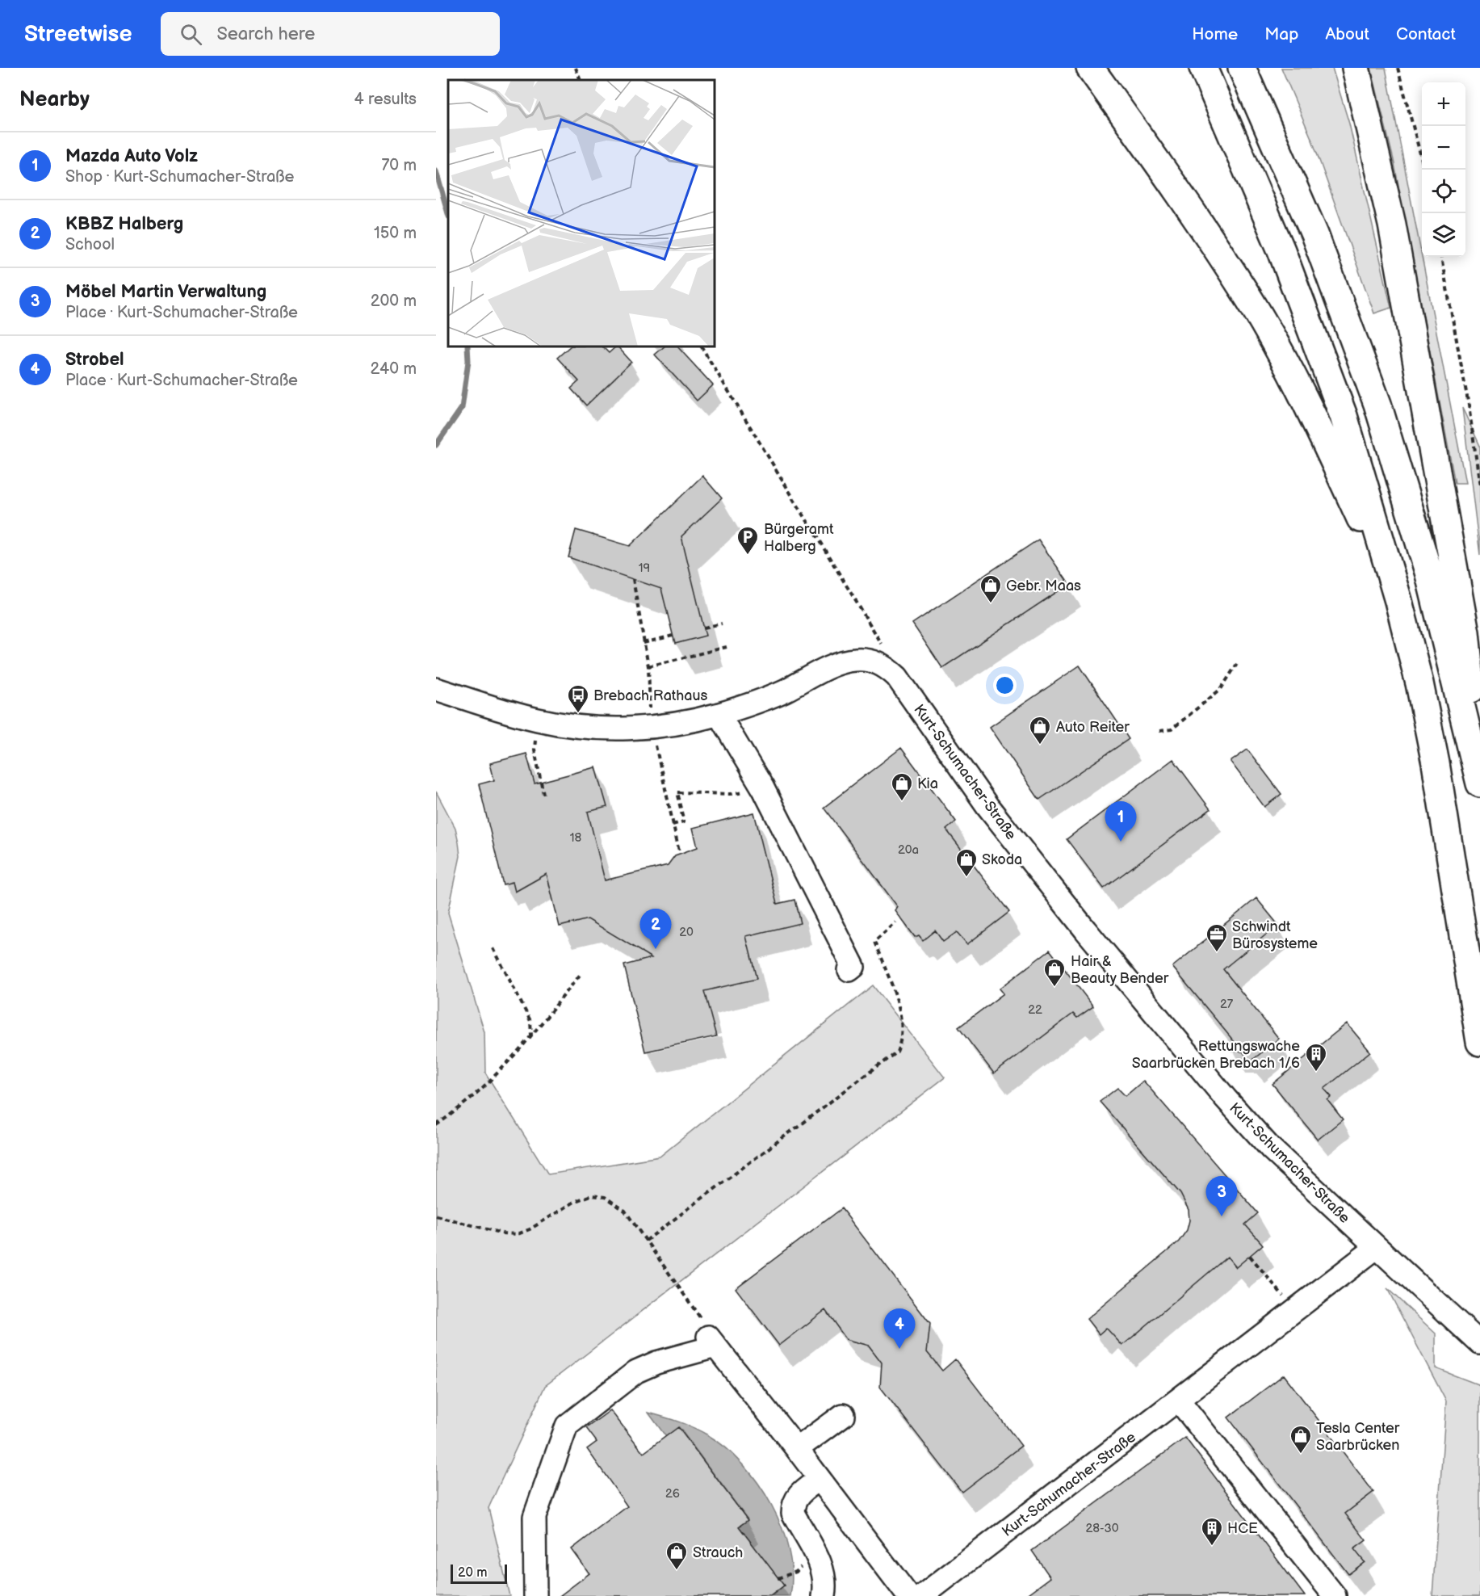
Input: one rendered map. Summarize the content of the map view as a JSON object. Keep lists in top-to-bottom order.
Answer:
{
  "streets": {
    "street": ["Kurt-Schumacher-Straße"]
  },
  "places": {
    "parking": ["Bürgeramt Halberg"],
    "shop": [
      "Gebr. Maas",
      "Auto Reiter",
      "Kia",
      "Skoda",
      "Hair & Beauty Bender",
      "Tesla Center Saarbrücken",
      "Strauch"
    ],
    "bus stop": ["Brebach Rathaus"],
    "office": ["Schwindt Bürosysteme"],
    "building": ["Rettungswache Saarbrücken Brebach 1/6", "HCE"]
  },
  "house_numbers": [
    "19",
    "18",
    "20a",
    "20",
    "27",
    "22",
    "26",
    "28-30"
  ],
  "scale_bar": "20 m",
  "page": {
    "header": "Streetwise",
    "search": "Search here",
    "nav": [
      "Home",
      "Map",
      "About",
      "Contact"
    ],
    "heading": ["Nearby", "4 results"],
    "map_buttons": ["+", "−"],
    "list": [
      {
        "mark": "1",
        "name": "Mazda Auto Volz",
        "note": "Shop · Kurt-Schumacher-Straße",
        "value": "70 m"
      },
      {
        "mark": "2",
        "name": "KBBZ Halberg",
        "note": "School",
        "value": "150 m"
      },
      {
        "mark": "3",
        "name": "Möbel Martin Verwaltung",
        "note": "Place · Kurt-Schumacher-Straße",
        "value": "200 m"
      },
      {
        "mark": "4",
        "name": "Strobel",
        "note": "Place · Kurt-Schumacher-Straße",
        "value": "240 m"
      }
    ],
    "pins": [
      "1",
      "2",
      "3",
      "4"
    ],
    "scale": "20 m"
  }
}
